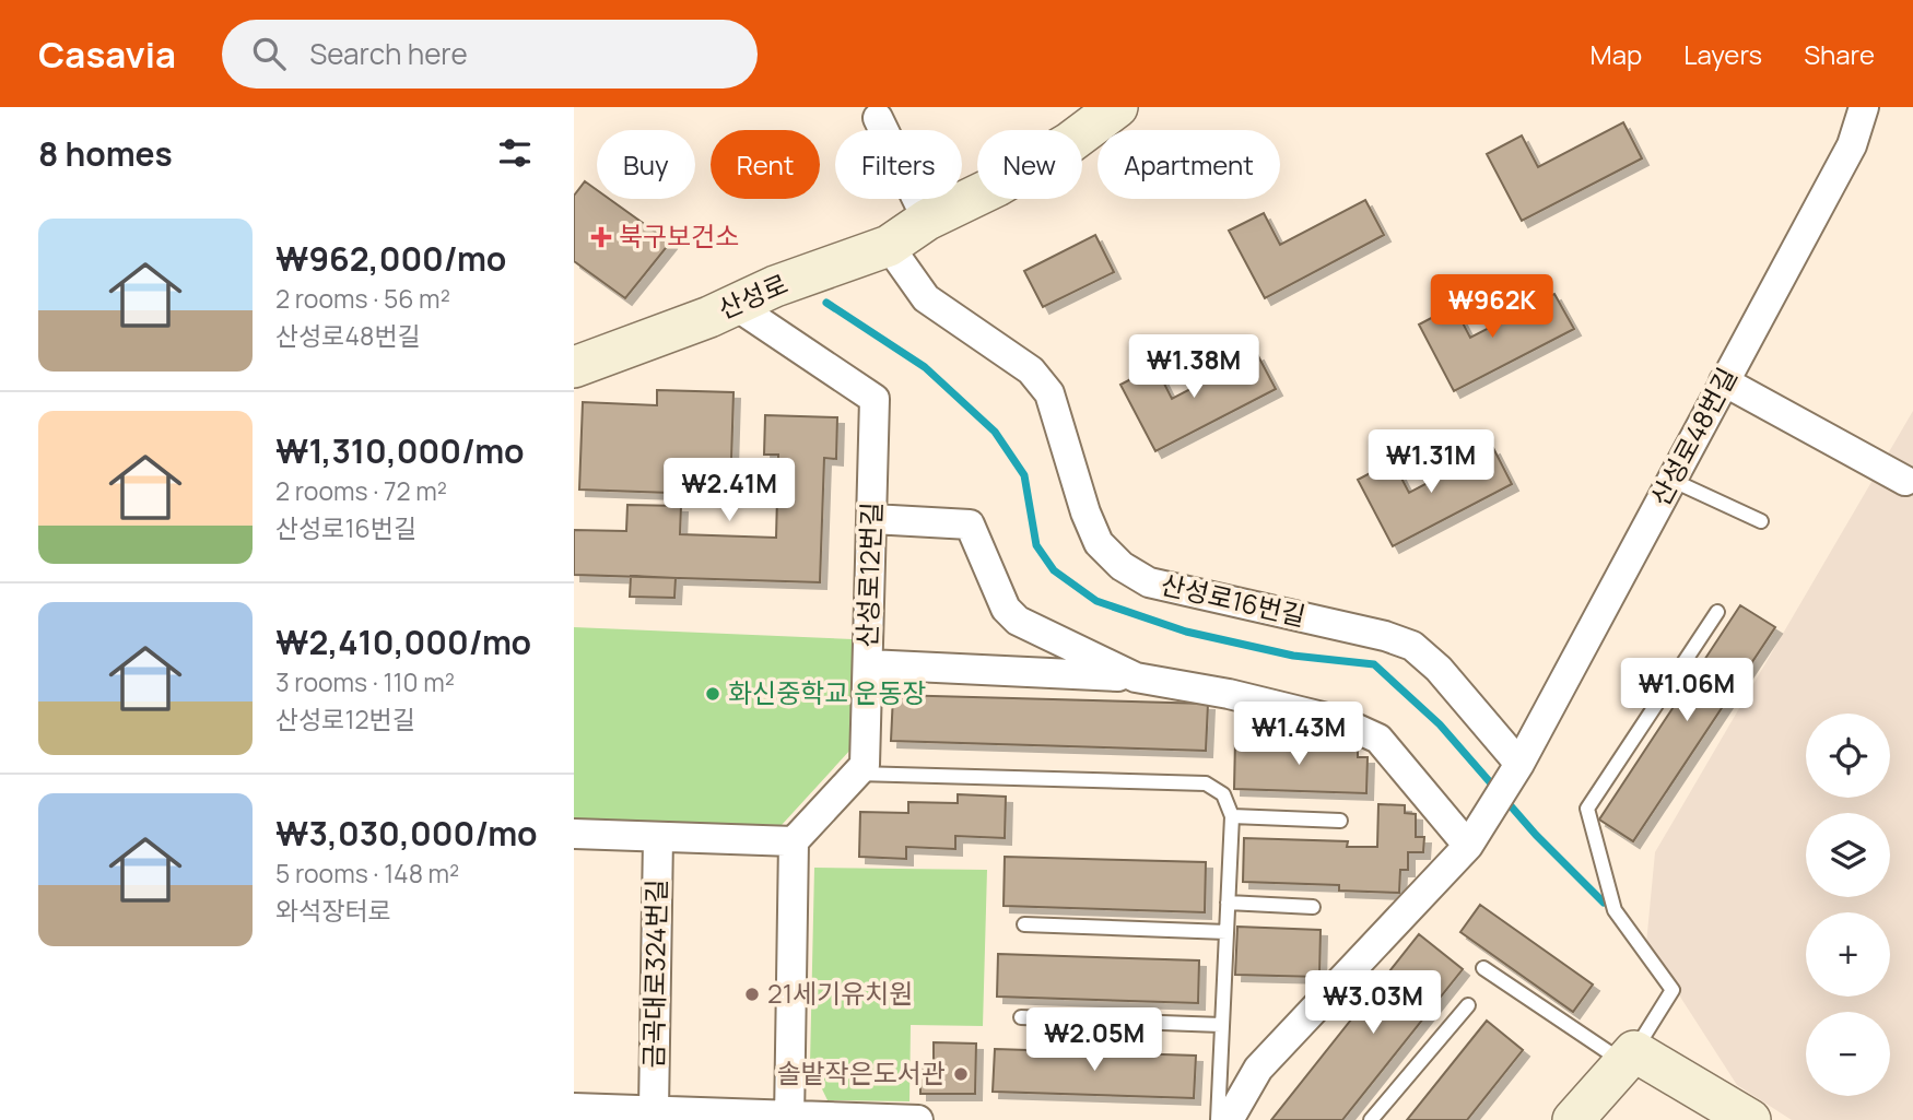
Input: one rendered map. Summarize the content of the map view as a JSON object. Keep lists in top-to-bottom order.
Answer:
{
  "streets": {
    "main road": ["산성로"],
    "street": [
      "산성로48번길",
      "산성로12번길",
      "산성로16번길",
      "금곡대로324번길"
    ]
  },
  "crossings": [
    ["산성로", "산성로12번길"],
    ["산성로", "산성로16번길"],
    ["산성로48번길", "산성로16번길"]
  ],
  "places": {
    "health": ["북구보건소"],
    "other": ["화신중학교 운동장", "21세기유치원", "솔밭작은도서관"]
  },
  "page": {
    "header": "Casavia",
    "search": "Search here",
    "nav": ["Map", "Layers", "Share"],
    "heading": "8 homes",
    "chip": [
      "Buy",
      "Rent",
      "Filters",
      "New",
      "Apartment"
    ],
    "list": [
      {
        "name": "₩962,000/mo",
        "note": "2 rooms · 56 m² · 산성로48번길"
      },
      {
        "name": "₩1,310,000/mo",
        "note": "2 rooms · 72 m² · 산성로16번길"
      },
      {
        "name": "₩2,410,000/mo",
        "note": "3 rooms · 110 m² · 산성로12번길"
      },
      {
        "name": "₩3,030,000/mo",
        "note": "5 rooms · 148 m² · 와석장터로"
      }
    ],
    "price": [
      "₩962K",
      "₩1.38M",
      "₩1.31M",
      "₩2.41M",
      "₩1.06M",
      "₩1.43M",
      "₩3.03M",
      "₩2.05M"
    ],
    "map_buttons": ["+", "−"]
  }
}
